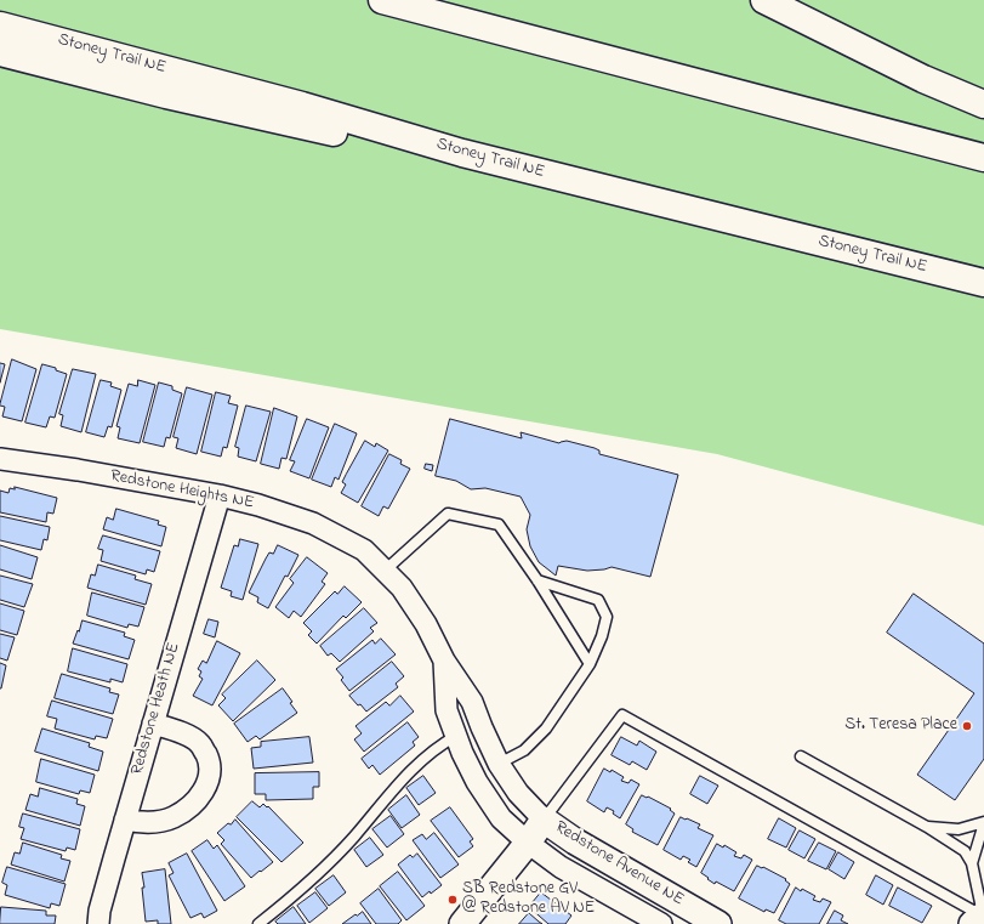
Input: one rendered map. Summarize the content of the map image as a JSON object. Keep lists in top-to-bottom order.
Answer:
{
  "streets": {
    "highway": ["Stoney Trail NE"],
    "street": ["Redstone Heights NE", "Redstone Heath NE", "Redstone Avenue NE"]
  },
  "crossings": [
    ["Redstone Heights NE", "Redstone Heath NE"],
    ["Redstone Heights NE", "Redstone Avenue NE"]
  ],
  "places": ["St. Teresa Place", "SB Redstone GV @ Redstone AV NE"]
}
